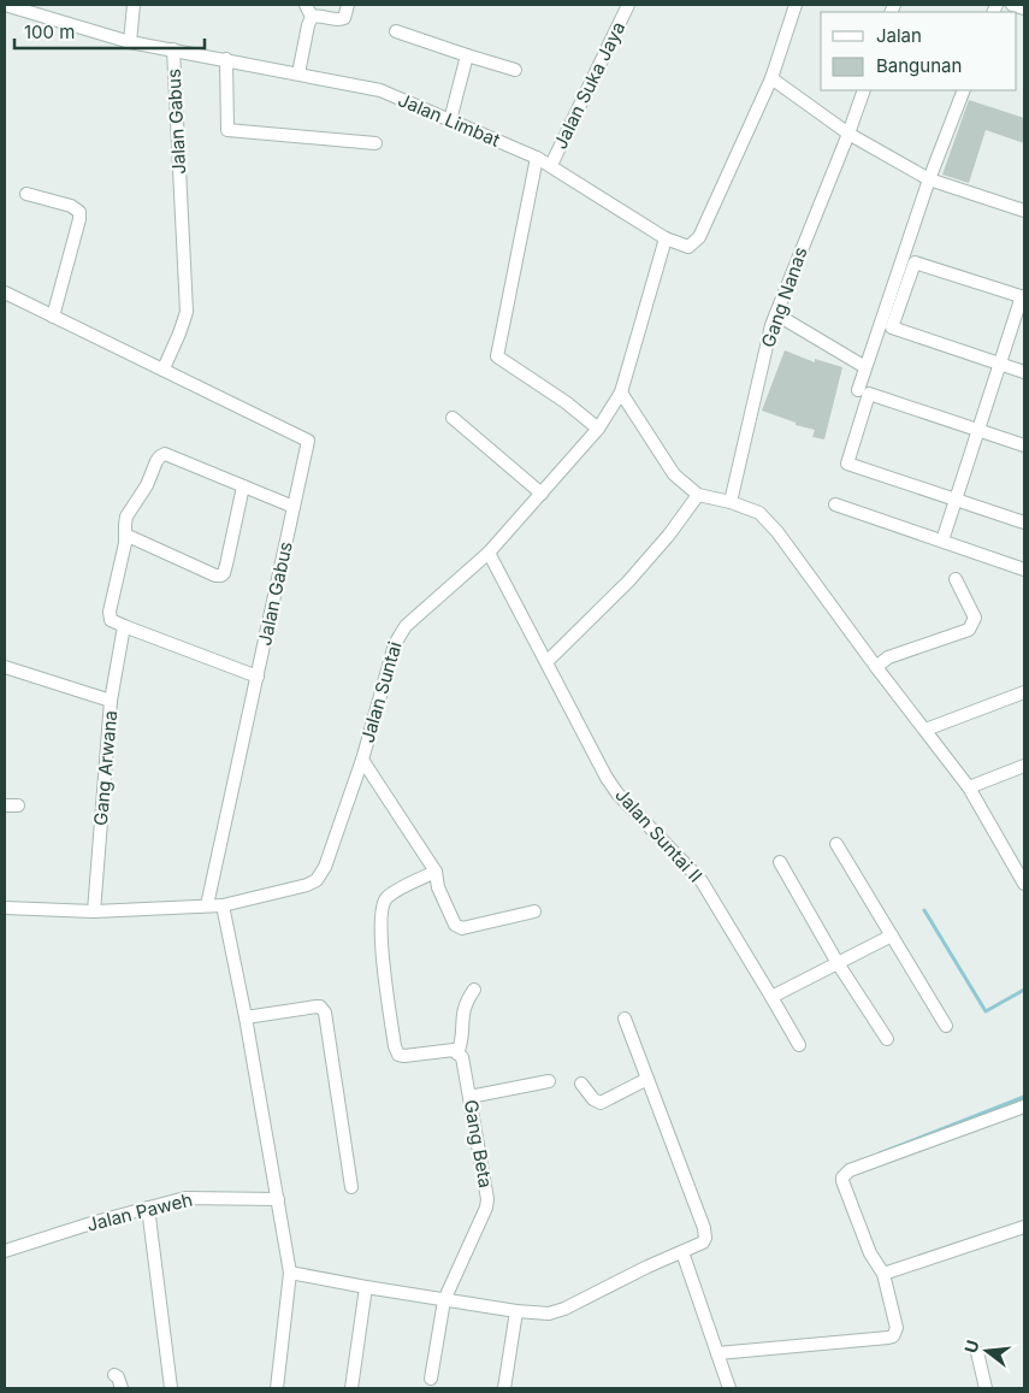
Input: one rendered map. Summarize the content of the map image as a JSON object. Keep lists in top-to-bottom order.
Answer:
{
  "streets": {
    "street": [
      "Jalan Suka Jaya",
      "Jalan Limbat",
      "Jalan Gabus",
      "Gang Nanas",
      "Jalan Suntai",
      "Gang Arwana",
      "Jalan Suntai II",
      "Gang Beta",
      "Jalan Paweh"
    ]
  },
  "crossings": [
    ["Jalan Suka Jaya", "Jalan Limbat"],
    ["Jalan Limbat", "Jalan Gabus"],
    ["Jalan Limbat", "Jalan Suntai"],
    ["Jalan Gabus", "Jalan Suntai"],
    ["Jalan Suntai", "Gang Arwana"],
    ["Jalan Suntai", "Jalan Suntai II"]
  ],
  "legend": ["Jalan", "Bangunan"],
  "scale_bar": "100 m",
  "north": "left"
}
